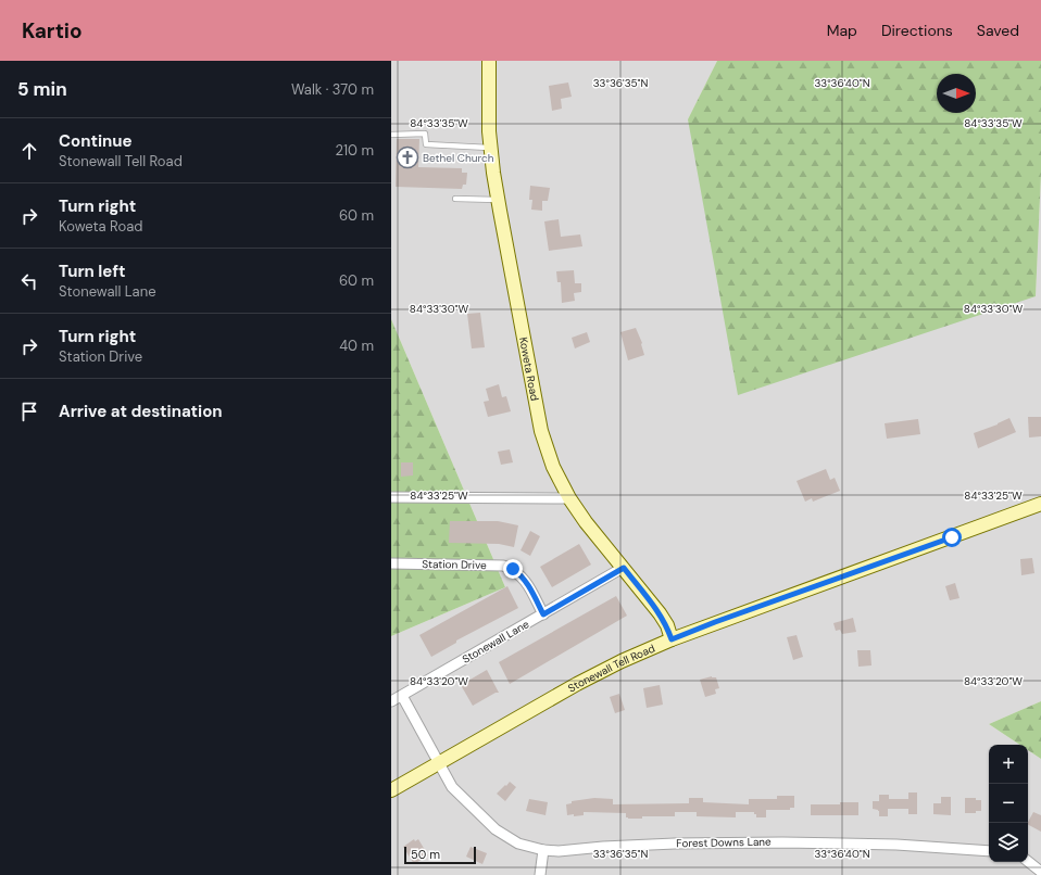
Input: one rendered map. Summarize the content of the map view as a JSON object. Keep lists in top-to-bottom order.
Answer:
{
  "streets": {
    "street": [
      "Koweta Road",
      "Station Drive",
      "Stonewall Lane",
      "Stonewall Tell Road",
      "Forest Downs Lane"
    ]
  },
  "crossings": [
    ["Koweta Road", "Stonewall Lane"],
    ["Koweta Road", "Stonewall Tell Road"],
    ["Station Drive", "Stonewall Lane"],
    ["Stonewall Lane", "Forest Downs Lane"],
    ["Stonewall Tell Road", "Forest Downs Lane"]
  ],
  "places": {
    "church": ["Bethel Church"]
  },
  "scale_bar": "50 m",
  "north": "right",
  "page": {
    "header": "Kartio",
    "nav": ["Map", "Directions", "Saved"],
    "heading": ["5 min", "Walk · 370 m"],
    "list": [
      ["Continue", "Stonewall Tell Road", "210 m"],
      ["Turn right", "Koweta Road", "60 m"],
      ["Turn left", "Stonewall Lane", "60 m"],
      ["Turn right", "Station Drive", "40 m"],
      "Arrive at destination"
    ],
    "map_buttons": ["+", "−"],
    "scale": "50 m"
  },
  "coordinates": [
    "33°36'35\"N",
    "33°36'40\"N",
    "84°33'35\"W",
    "84°33'30\"W",
    "84°33'25\"W",
    "84°33'20\"W"
  ]
}
